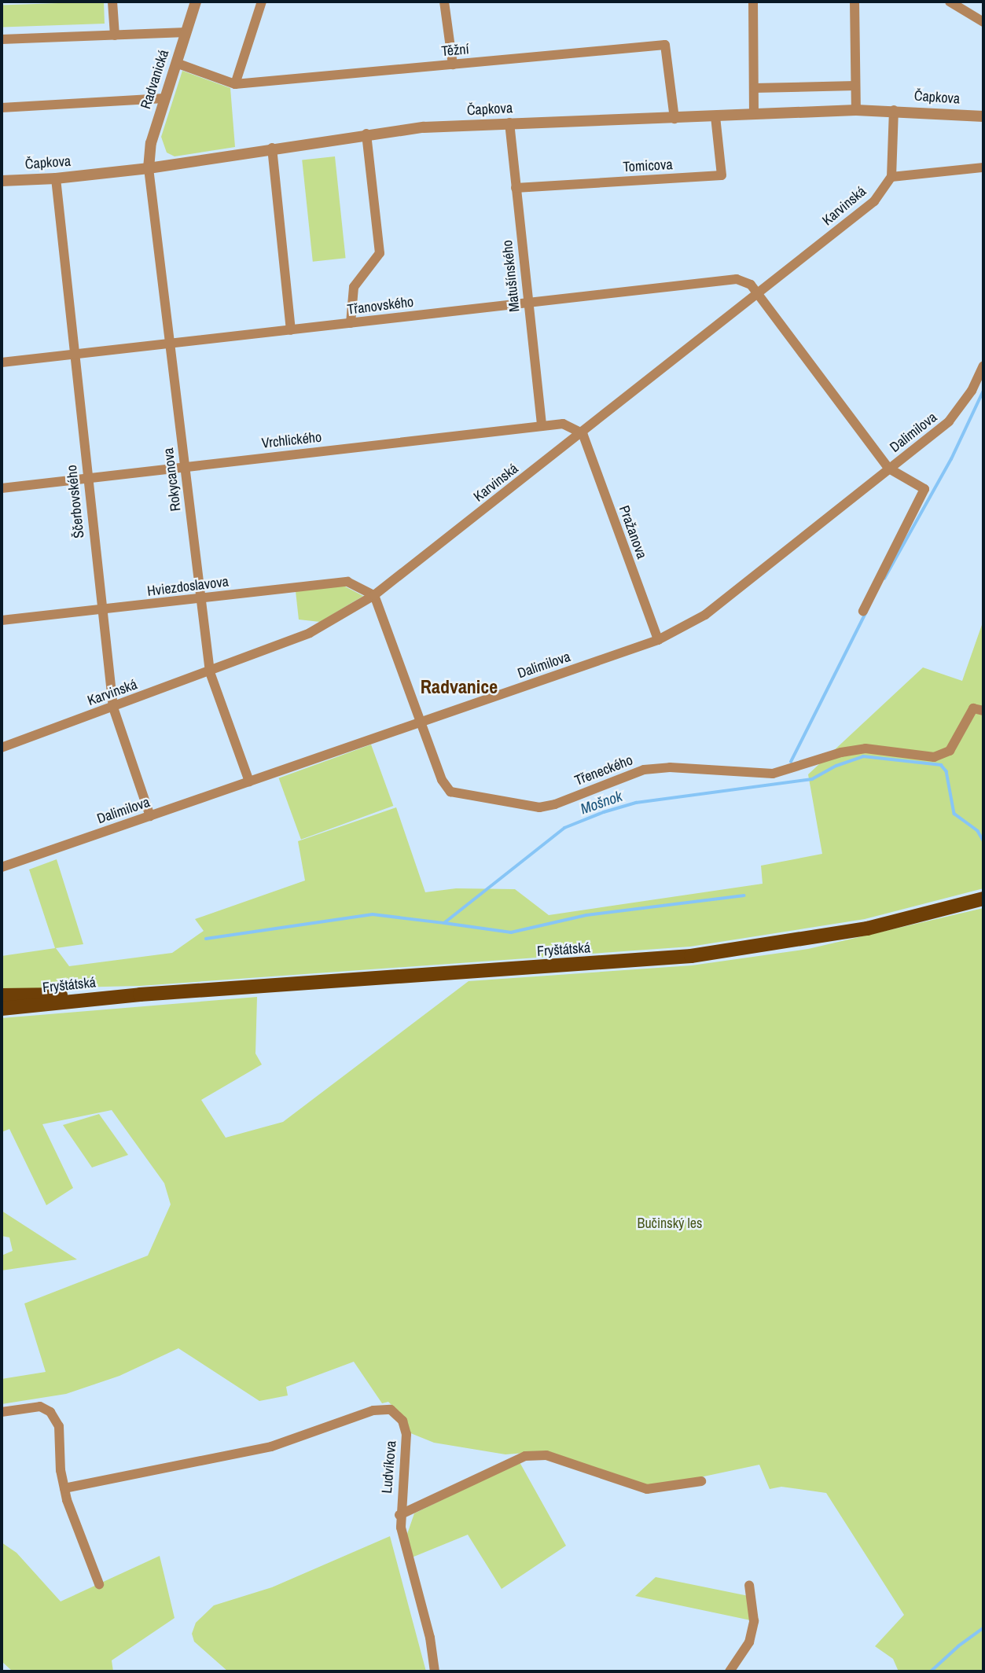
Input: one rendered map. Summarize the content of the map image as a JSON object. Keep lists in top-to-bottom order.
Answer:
{
  "streets": {
    "main road": ["Fryštátská"],
    "street": [
      "Těžní",
      "Radvanická",
      "Čapkova",
      "Tomicova",
      "Karvinská",
      "Matušínského",
      "Třanovského",
      "Dalimilova",
      "Vrchlického",
      "Rokycanova",
      "Ščerbovského",
      "Pražanova",
      "Hviezdoslavova",
      "Třeneckého",
      "Ludvíkova"
    ]
  },
  "crossings": [
    ["Těžní", "Radvanická"],
    ["Těžní", "Čapkova"],
    ["Radvanická", "Čapkova"],
    ["Radvanická", "Rokycanova"],
    ["Čapkova", "Tomicova"],
    ["Čapkova", "Matušínského"],
    ["Čapkova", "Rokycanova"],
    ["Čapkova", "Ščerbovského"],
    ["Tomicova", "Matušínského"],
    ["Karvinská", "Třanovského"],
    ["Karvinská", "Vrchlického"],
    ["Karvinská", "Rokycanova"],
    ["Karvinská", "Ščerbovského"],
    ["Karvinská", "Pražanova"],
    ["Karvinská", "Hviezdoslavova"],
    ["Karvinská", "Třeneckého"],
    ["Matušínského", "Třanovského"],
    ["Matušínského", "Vrchlického"],
    ["Třanovského", "Dalimilova"],
    ["Třanovského", "Rokycanova"],
    ["Třanovského", "Ščerbovského"],
    ["Dalimilova", "Rokycanova"],
    ["Dalimilova", "Ščerbovského"],
    ["Dalimilova", "Pražanova"],
    ["Dalimilova", "Třeneckého"],
    ["Vrchlického", "Rokycanova"],
    ["Vrchlického", "Ščerbovského"],
    ["Vrchlického", "Pražanova"],
    ["Rokycanova", "Hviezdoslavova"],
    ["Ščerbovského", "Hviezdoslavova"],
    ["Hviezdoslavova", "Třeneckého"]
  ],
  "districts": ["Radvanice"],
  "water": ["Mošnok"],
  "parks": ["Bučinský les"]
}
